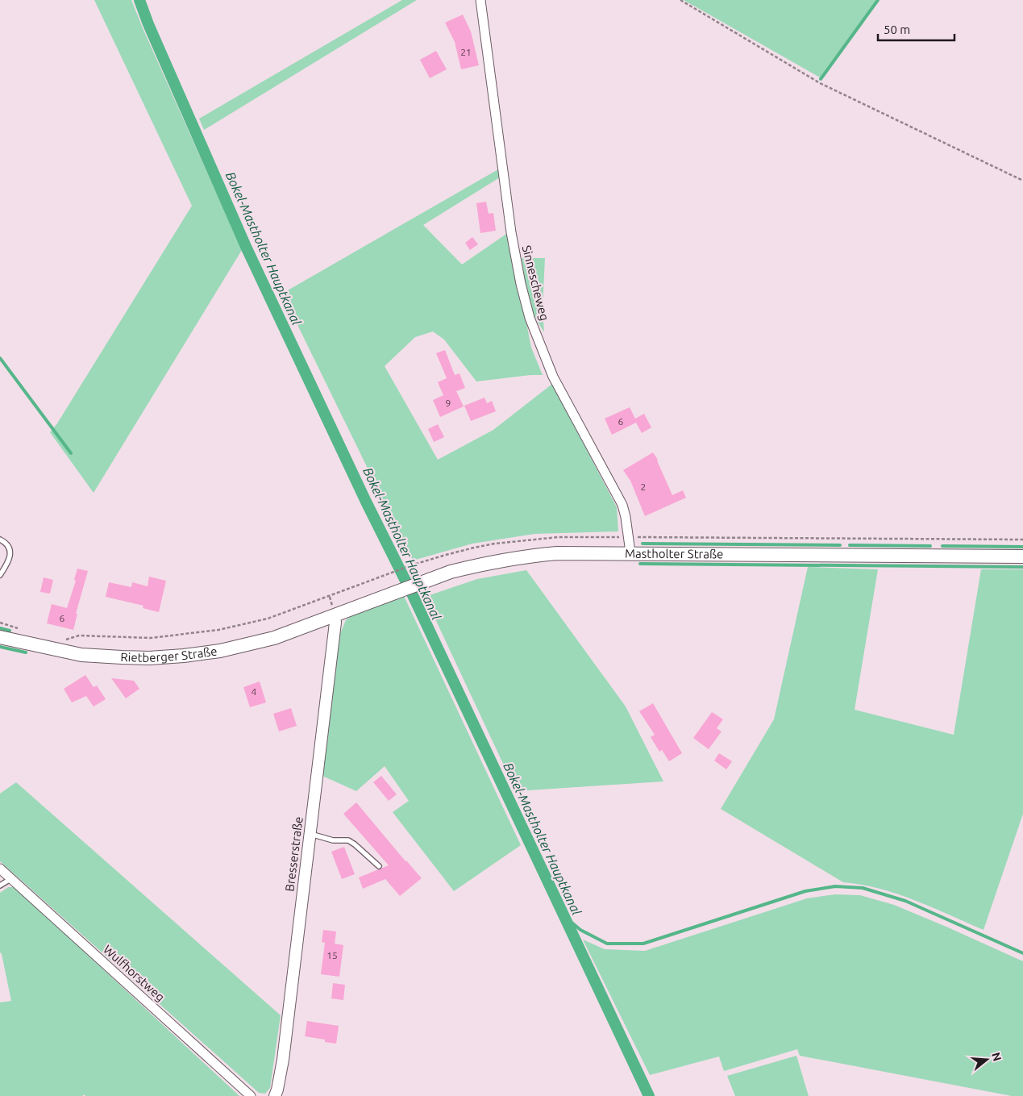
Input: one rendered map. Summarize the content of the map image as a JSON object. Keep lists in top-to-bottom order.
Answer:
{
  "streets": {
    "main road": ["Mastholter Straße", "Rietberger Straße"],
    "street": ["Sinnescheweg", "Bresserstraße", "Wulfhorstweg"]
  },
  "crossings": [
    ["Sinnescheweg", "Mastholter Straße"],
    ["Mastholter Straße", "Rietberger Straße"],
    ["Mastholter Straße", "Bresserstraße"],
    ["Rietberger Straße", "Bresserstraße"]
  ],
  "water": ["Bokel-Mastholter Hauptkanal"],
  "house_numbers": [
    "21",
    "9",
    "6",
    "2",
    "6",
    "4",
    "15"
  ],
  "scale_bar": "50 m",
  "north": "right"
}
